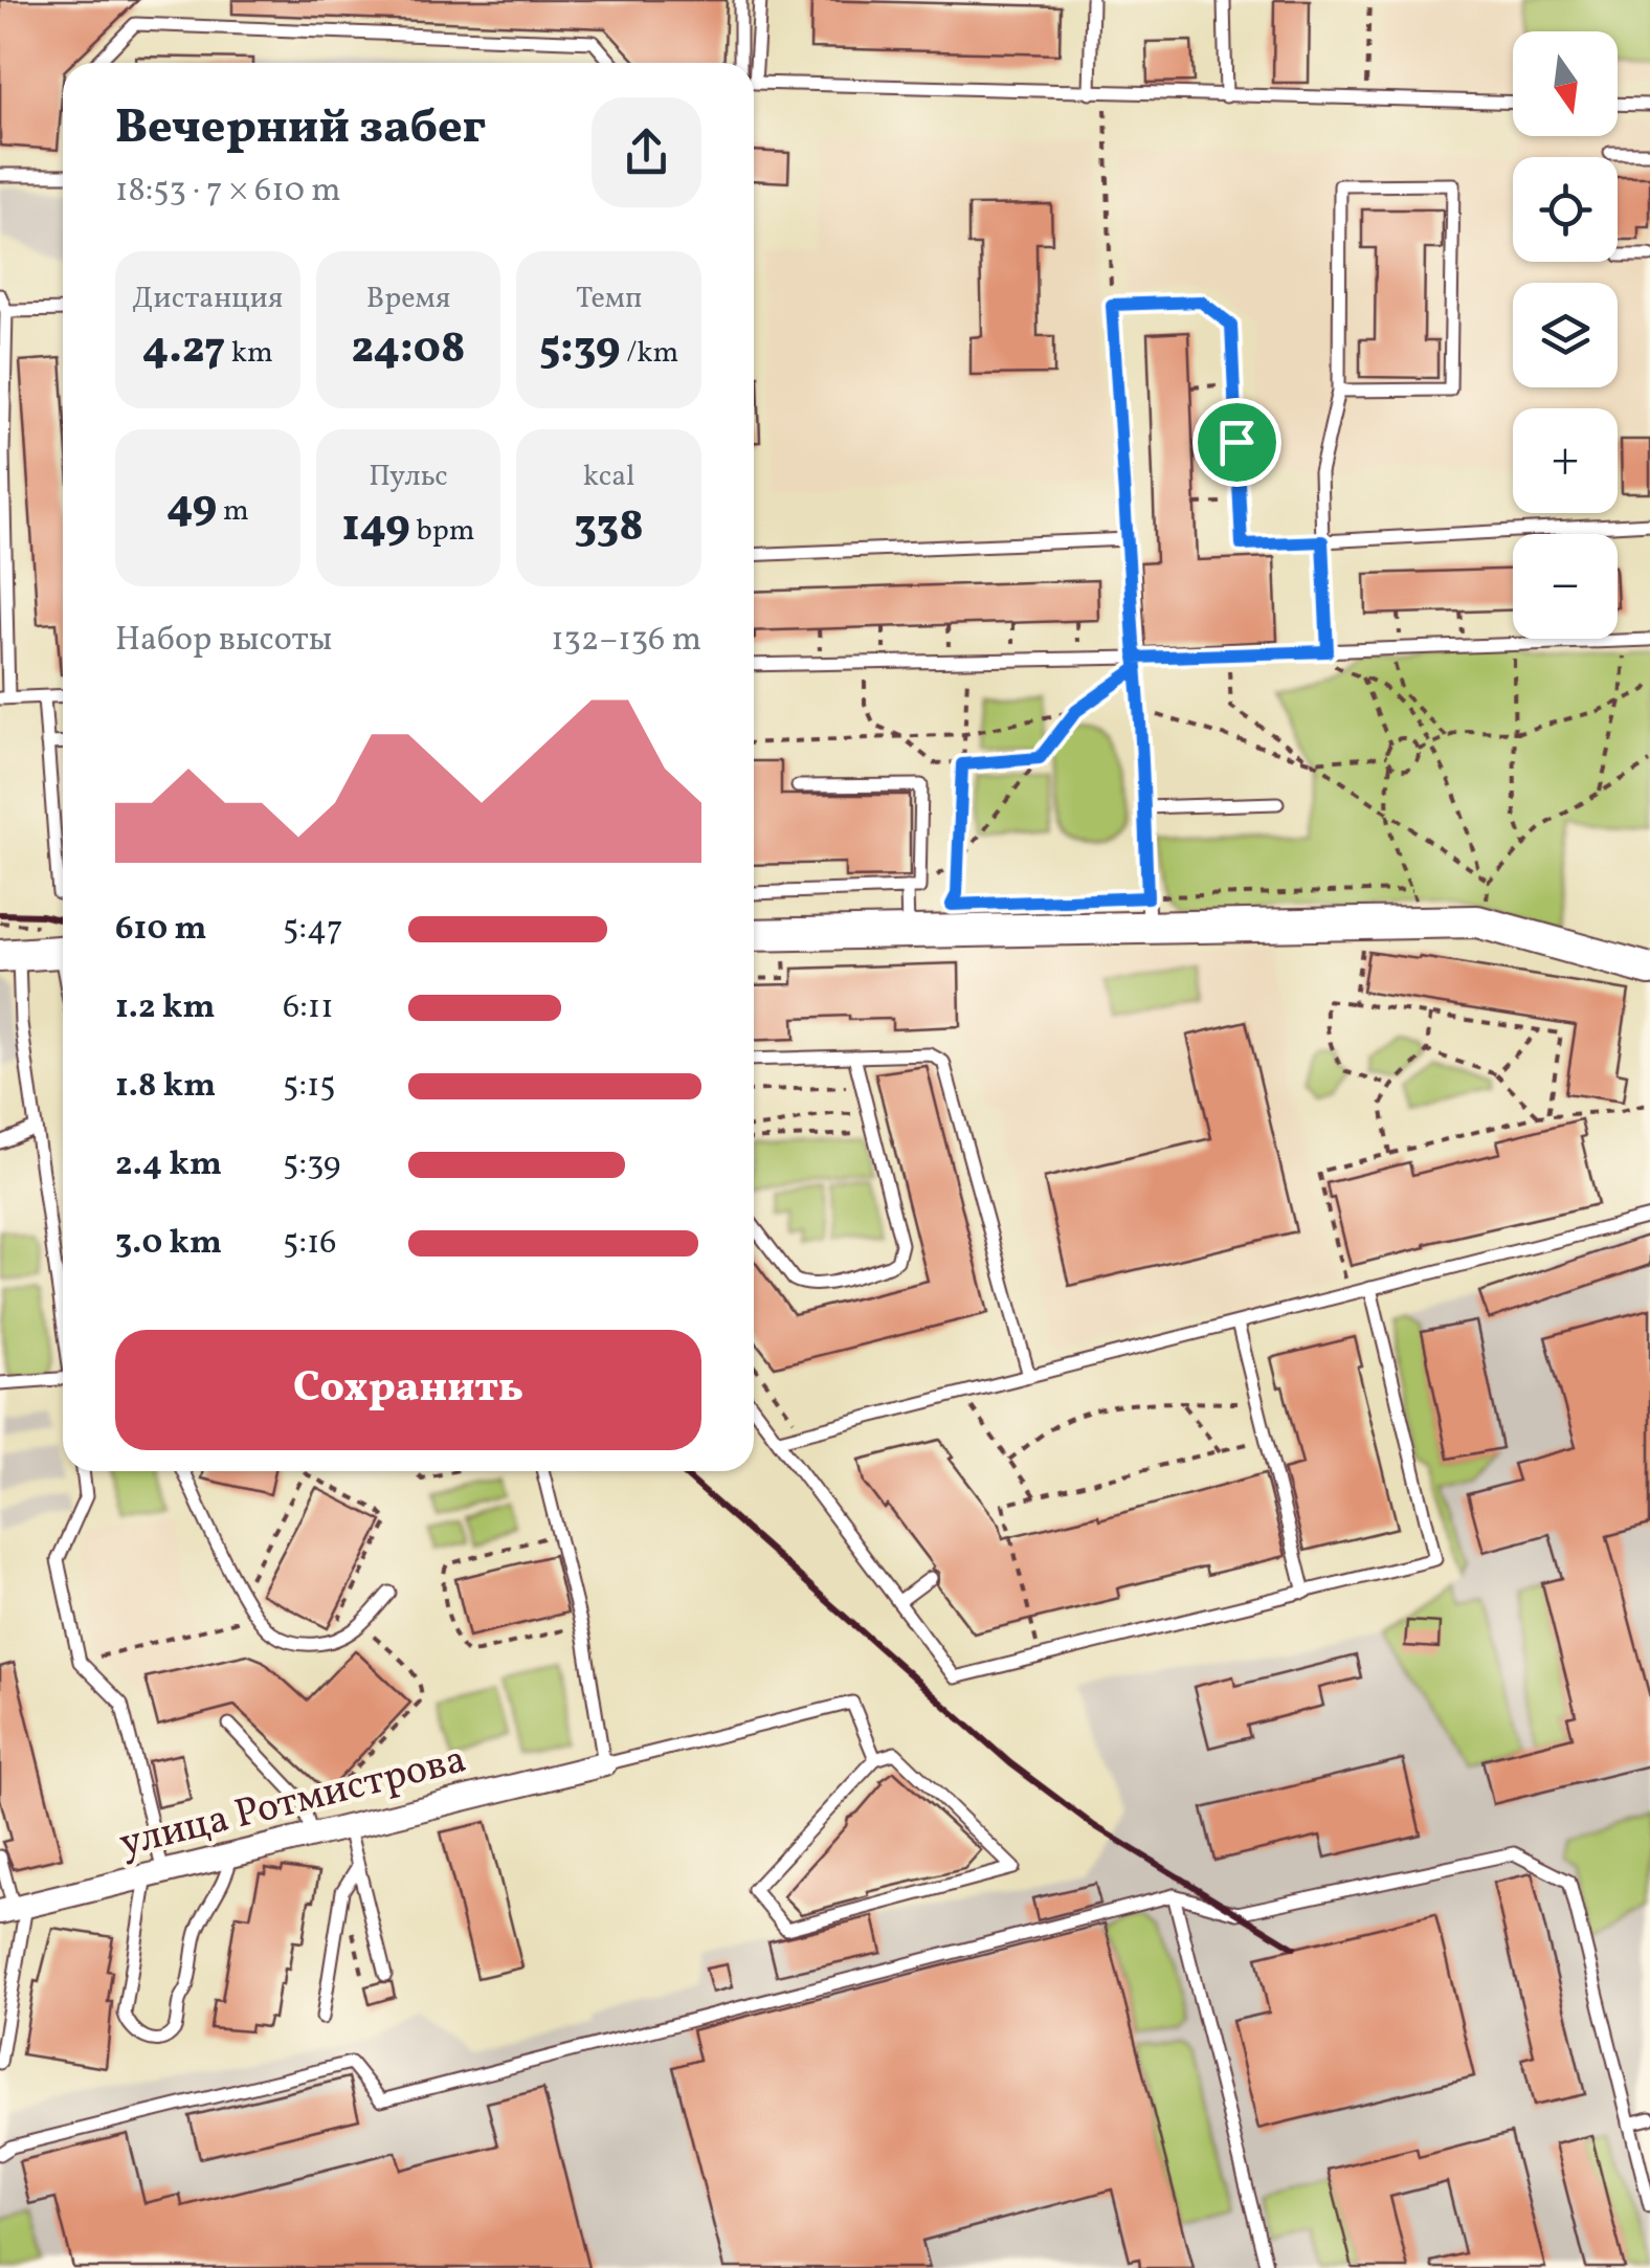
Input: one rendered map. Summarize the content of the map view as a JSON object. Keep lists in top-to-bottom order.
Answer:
{
  "streets": {
    "street": ["улица Ротмистрова"]
  },
  "north": "bottom",
  "page": {
    "map_buttons": ["+", "−"],
    "heading": ["Вечерний забег", "18:53 · 7 × 610 m"],
    "stats": [
      ["Дистанция", "4.27 km"],
      ["Время", "24:08"],
      ["Темп", "5:39 /km"],
      ["49 m"],
      ["Пульс", "149 bpm"],
      ["kcal", "338"]
    ],
    "chart": ["Набор высоты", "132–136 m"],
    "list": [
      {
        "name": "610 m",
        "note": "5:47"
      },
      {
        "name": "1.2 km",
        "note": "6:11"
      },
      {
        "name": "1.8 km",
        "note": "5:15"
      },
      {
        "name": "2.4 km",
        "note": "5:39"
      },
      {
        "name": "3.0 km",
        "note": "5:16"
      }
    ],
    "buttons": "Сохранить"
  }
}
